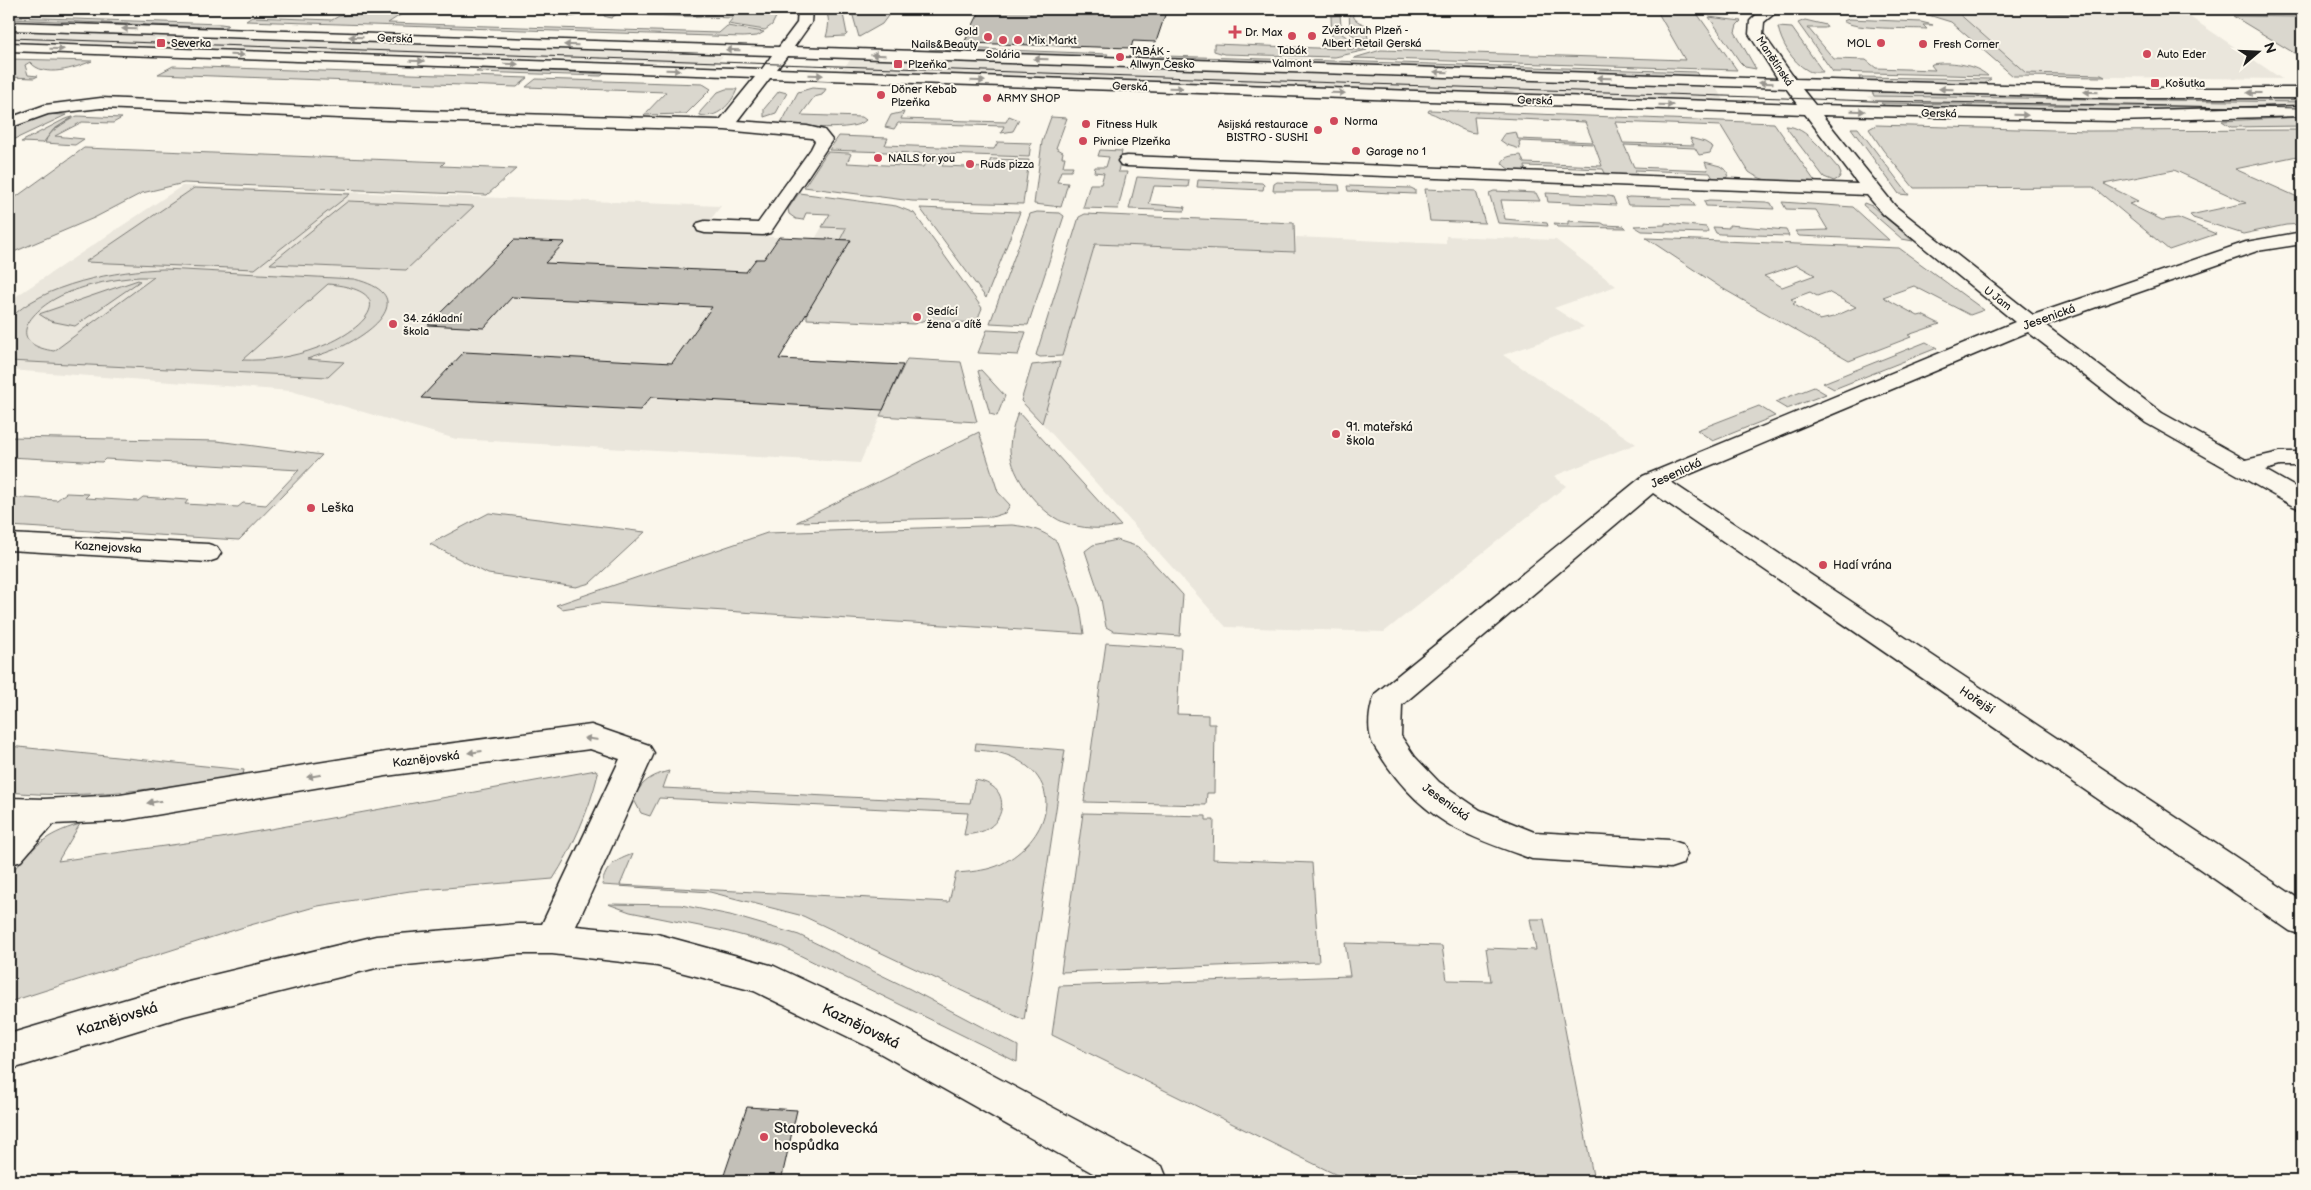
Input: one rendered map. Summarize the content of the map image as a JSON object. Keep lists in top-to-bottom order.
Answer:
{
  "streets": {
    "street": [
      "Gerská",
      "Manětínská",
      "U Jam",
      "Jesenická",
      "Kaznejovska",
      "Hořejší",
      "Kaznějovská"
    ]
  },
  "crossings": [
    ["Gerská", "Manětínská"],
    ["Gerská", "U Jam"],
    ["Manětínská", "U Jam"],
    ["U Jam", "Jesenická"],
    ["Jesenická", "Hořejší"]
  ],
  "places": {
    "health": ["Dr. Max"],
    "other": [
      "Tabák Valmont",
      "Zvěrokruh Plzeň - Albert Retail Gerská",
      "Gold Nails&Beauty",
      "Solária",
      "Mix Markt",
      "MOL",
      "Fresh Corner",
      "Auto Eder",
      "TABÁK - Allwyn Česko",
      "Döner Kebab Plzeňka",
      "ARMY SHOP",
      "Norma",
      "Fitness Hulk",
      "Asijská restaurace BISTRO - SUSHI",
      "Pivnice Plzeňka",
      "Garage no 1",
      "NAILS for you",
      "Ruds pizza",
      "Sedící žena a dítě",
      "34. základní škola",
      "91. mateřská škola",
      "Leška",
      "Hadí vrána",
      "Starobolevecká hospůdka"
    ],
    "transit": ["Severka", "Plzeňka", "Košutka"]
  },
  "north": "right"
}
